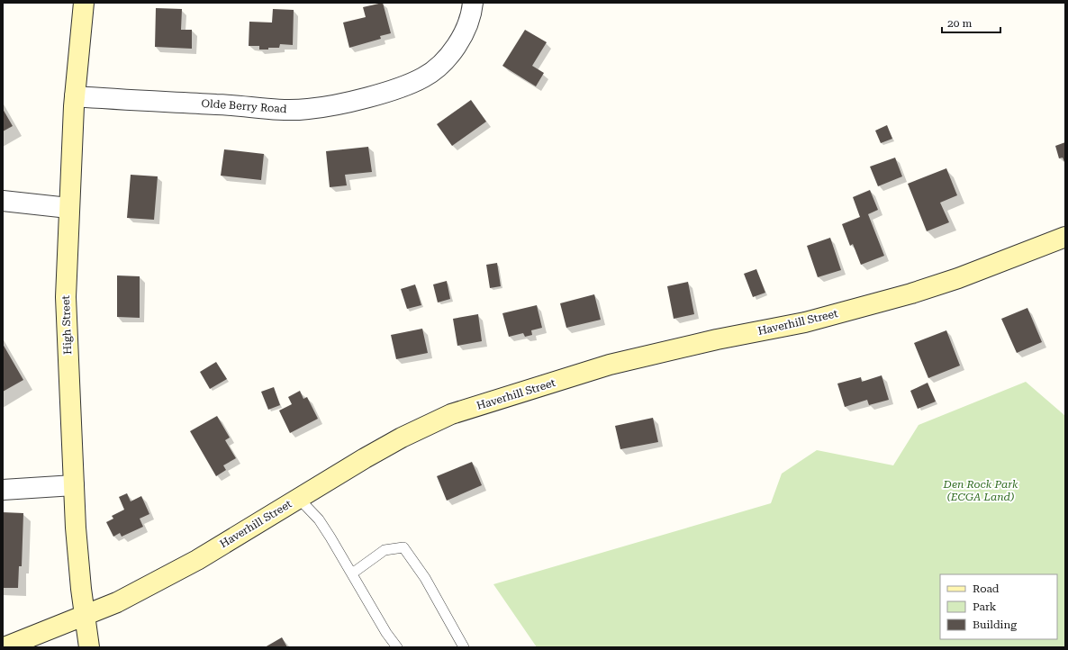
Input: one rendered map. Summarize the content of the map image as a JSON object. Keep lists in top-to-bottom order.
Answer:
{
  "streets": {
    "main road": ["Haverhill Street", "High Street"],
    "street": ["Olde Berry Road"]
  },
  "crossings": [
    ["Olde Berry Road", "High Street"],
    ["Haverhill Street", "High Street"]
  ],
  "parks": ["Den Rock Park (ECGA Land)"],
  "legend": ["Road", "Park", "Building"],
  "scale_bar": "20 m"
}
